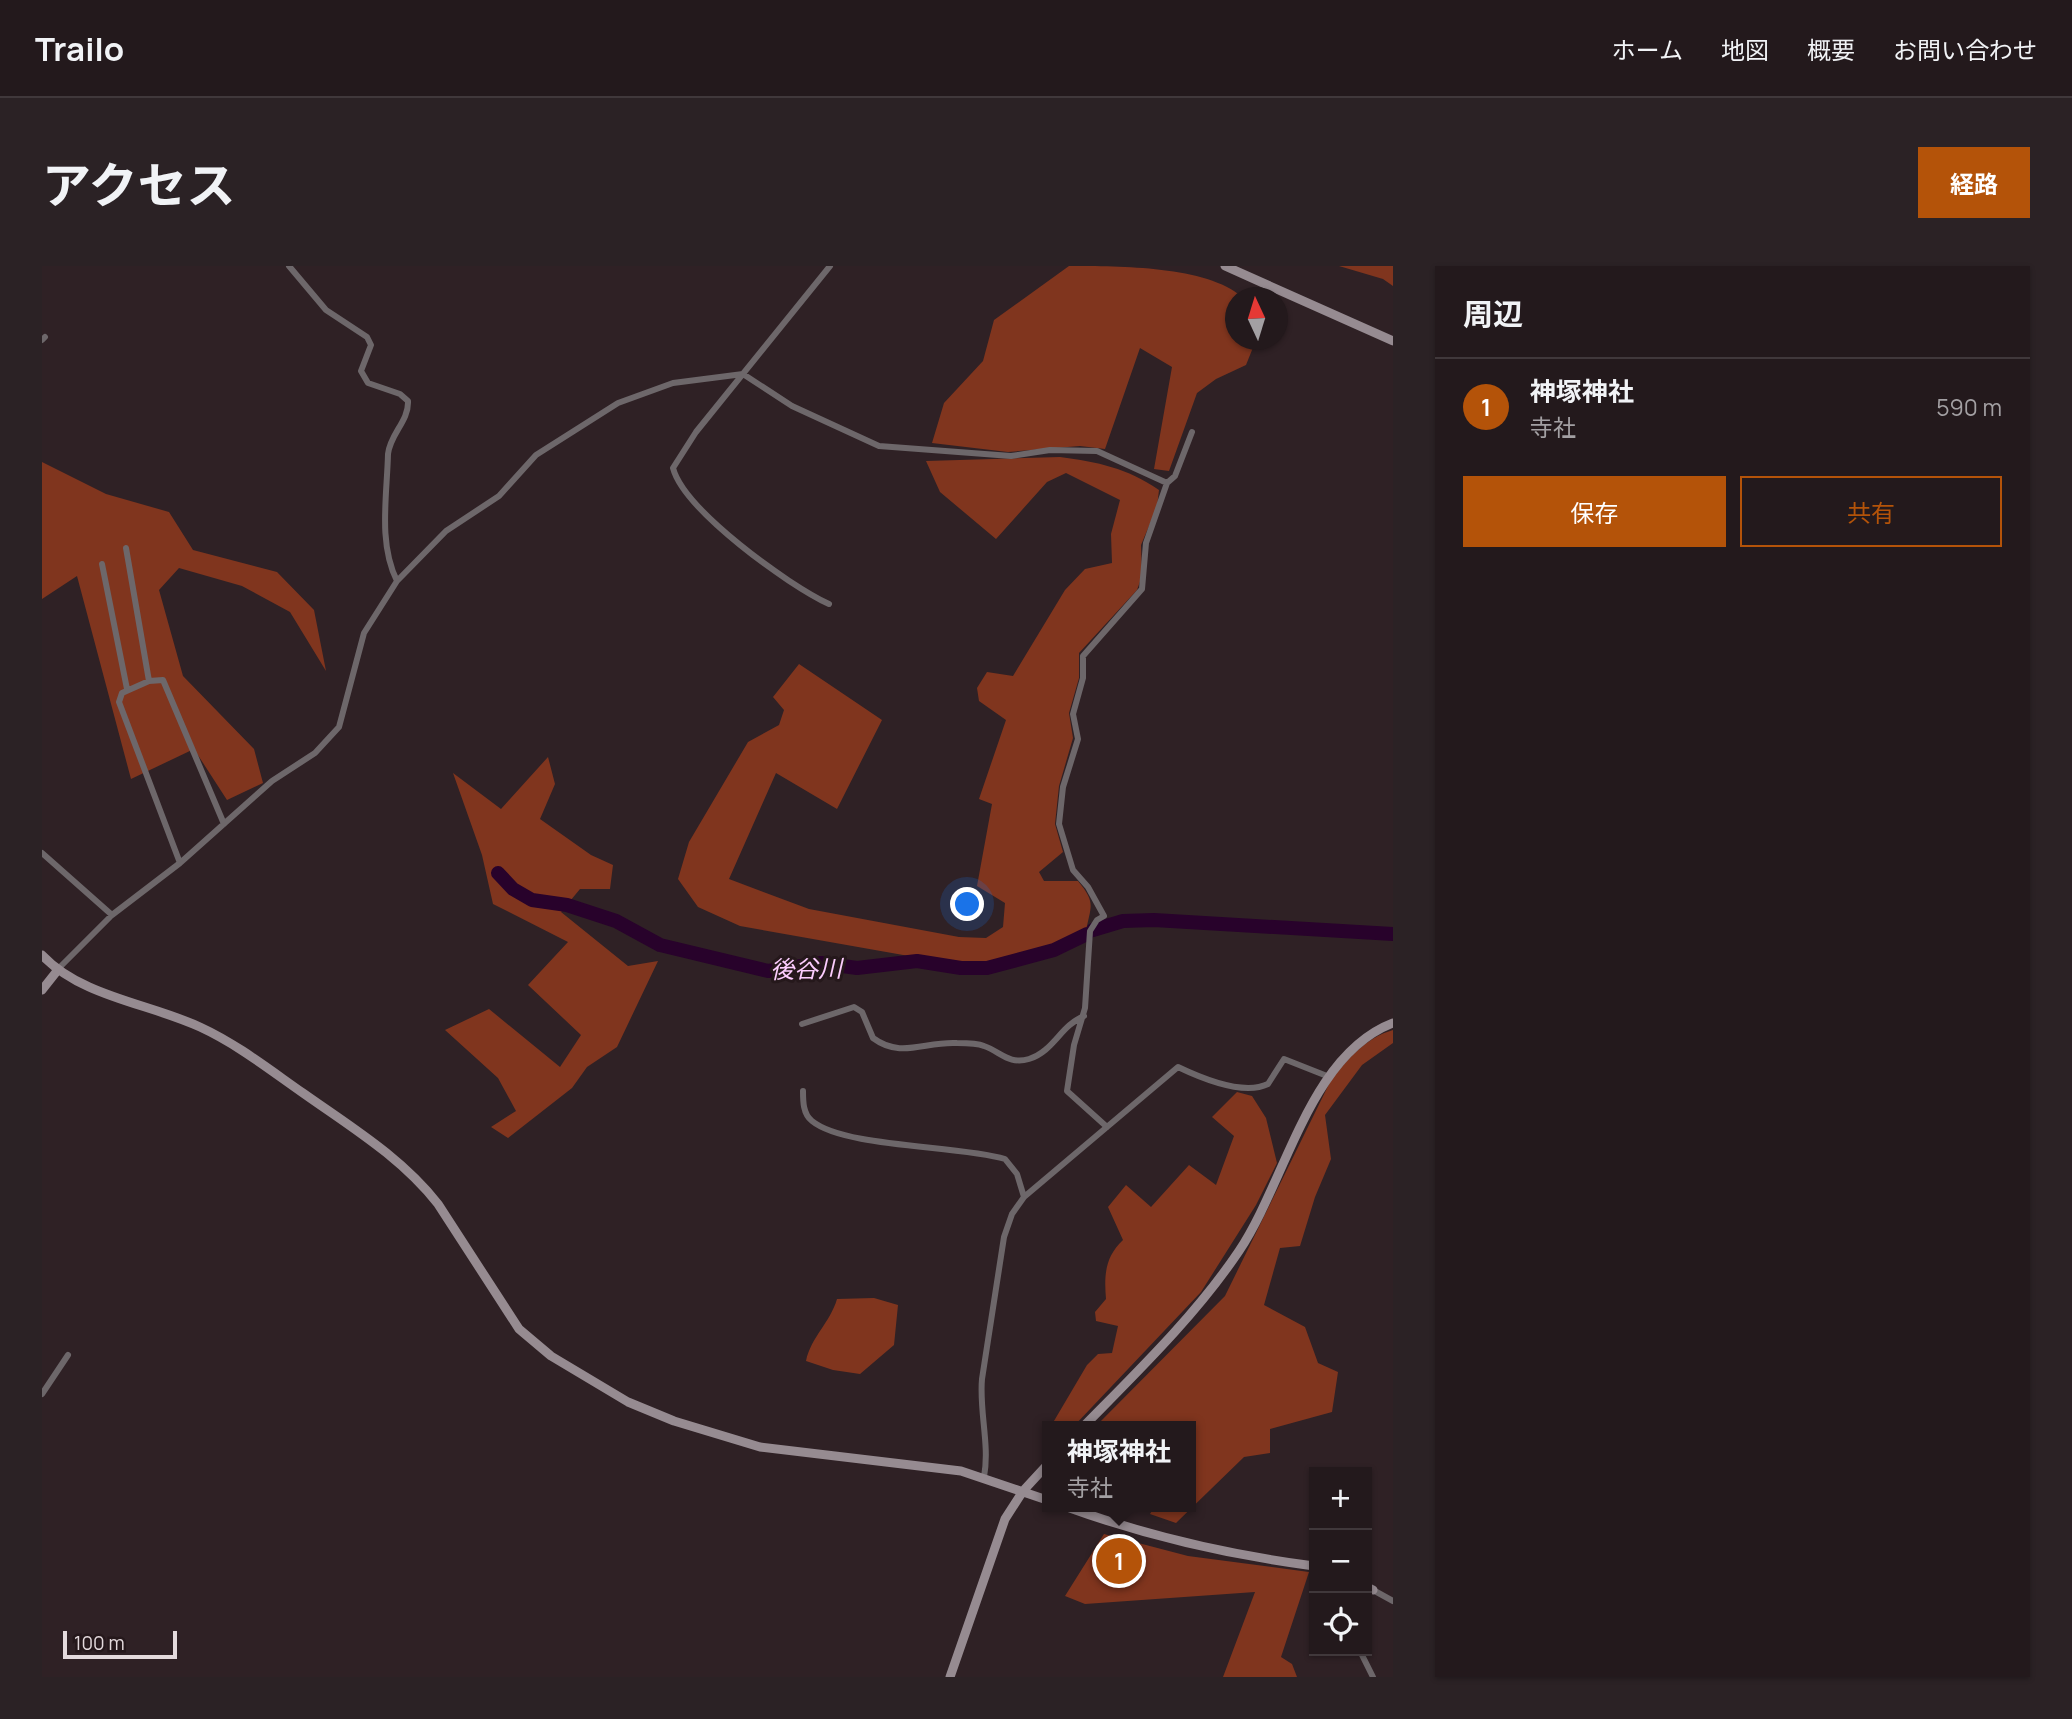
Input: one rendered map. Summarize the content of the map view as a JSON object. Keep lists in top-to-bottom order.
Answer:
{
  "water": ["後谷川"],
  "scale_bar": "100 m",
  "north": "top",
  "page": {
    "header": "Trailo",
    "nav": [
      "ホーム",
      "地図",
      "概要",
      "お問い合わせ"
    ],
    "title": "アクセス",
    "buttons": [
      "経路",
      ["保存", "共有"]
    ],
    "heading": "周辺",
    "list": [
      {
        "mark": "1",
        "name": "神塚神社",
        "note": "寺社",
        "value": "590 m"
      }
    ],
    "popup": ["神塚神社", "寺社"],
    "map_buttons": ["+", "−"],
    "pins": "1",
    "scale": "100 m"
  }
}
